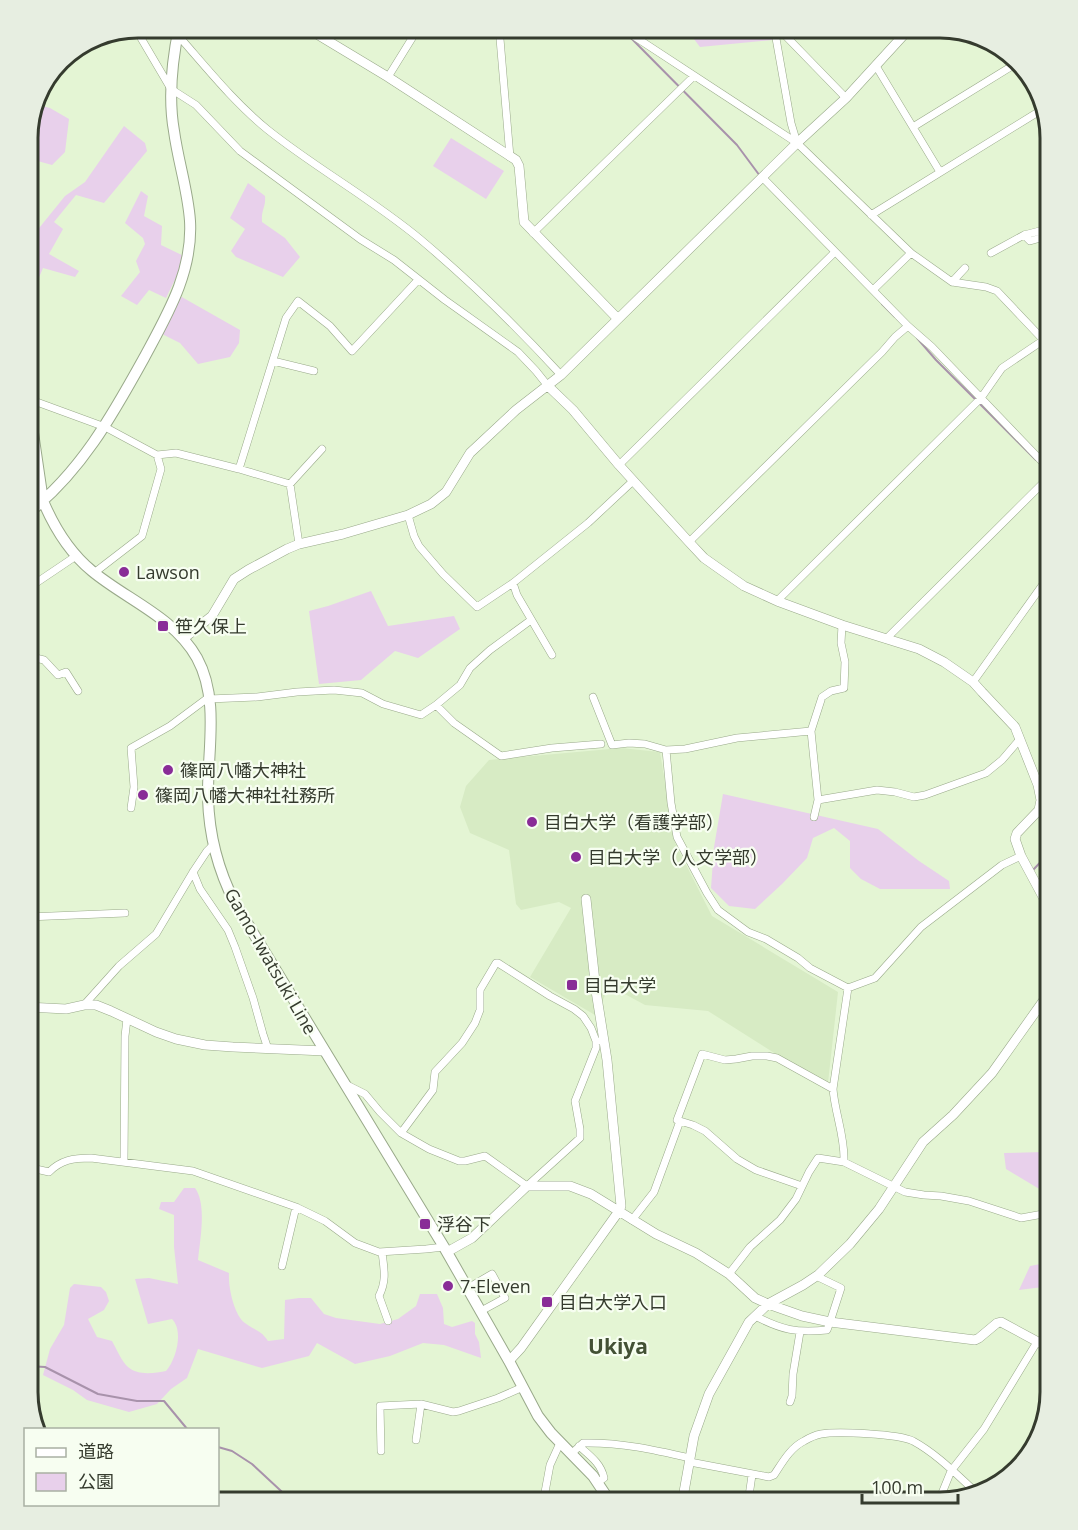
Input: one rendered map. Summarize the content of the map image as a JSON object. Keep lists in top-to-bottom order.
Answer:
{
  "streets": {
    "main road": ["Gamo-Iwatsuki Line"]
  },
  "districts": ["Ukiya"],
  "places": {
    "other": [
      "Lawson",
      "篠岡八幡大神社",
      "篠岡八幡大神社社務所",
      "目白大学（看護学部）",
      "目白大学（人文学部）",
      "7-Eleven"
    ],
    "transit": [
      "笹久保上",
      "目白大学",
      "浮谷下",
      "目白大学入口"
    ]
  },
  "legend": ["道路", "公園"],
  "scale_bar": "100 m"
}
